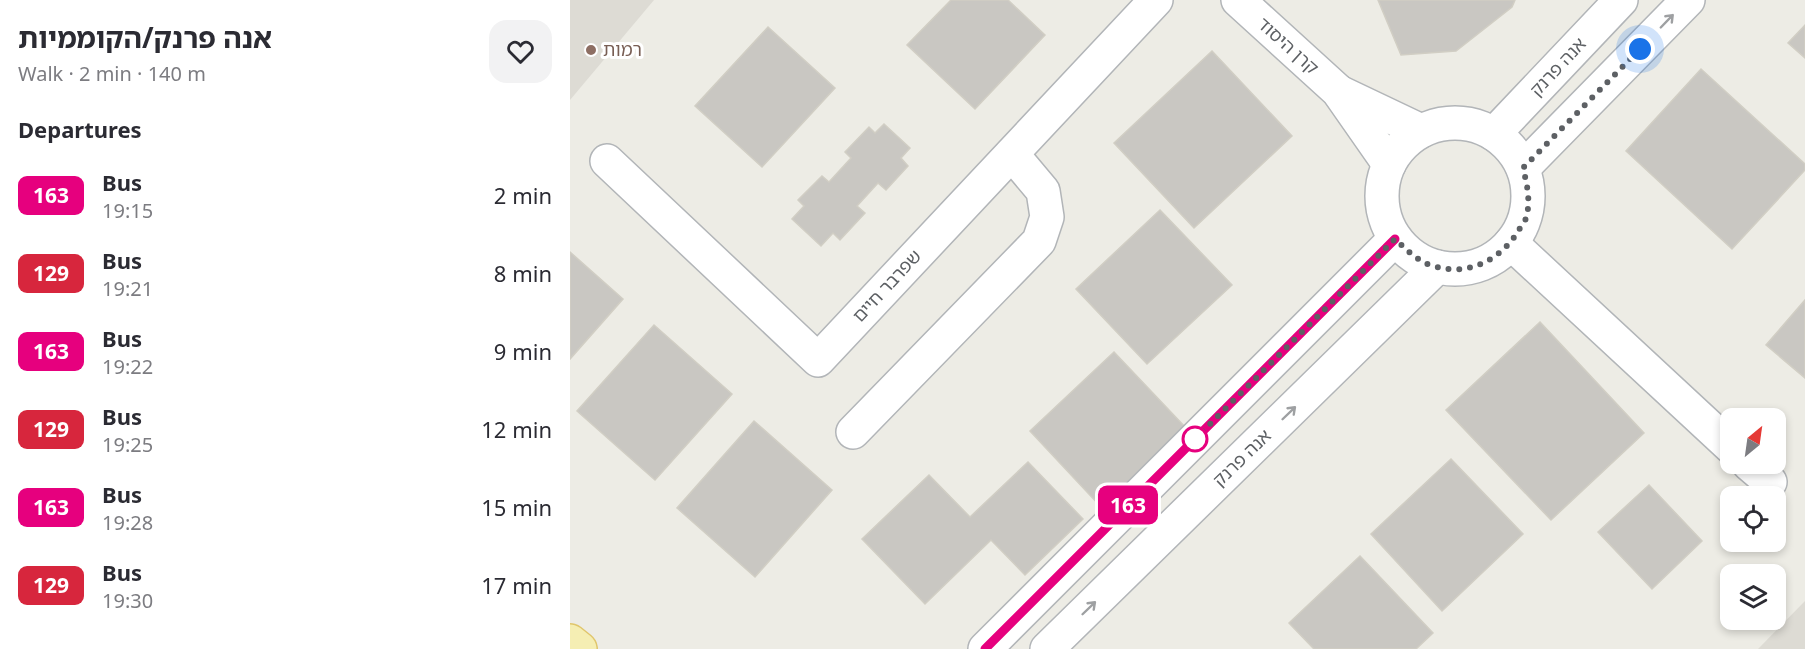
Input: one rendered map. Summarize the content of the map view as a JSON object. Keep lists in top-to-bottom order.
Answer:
{
  "streets": {
    "street": ["קרן היסוד", "אנה פרנק", "שפרבר חיים"]
  },
  "crossings": [
    ["קרן היסוד", "אנה פרנק"]
  ],
  "places": ["רמות"],
  "lines": ["bus line 163"],
  "north": "top right",
  "page": {
    "heading": [
      ["אנה פרנק/הקוממיות", "Walk · 2 min · 140 m"],
      "Departures"
    ],
    "on_map": "163",
    "list": [
      {
        "mark": "163",
        "name": "Bus",
        "note": "19:15",
        "value": "2 min"
      },
      {
        "mark": "129",
        "name": "Bus",
        "note": "19:21",
        "value": "8 min"
      },
      {
        "mark": "163",
        "name": "Bus",
        "note": "19:22",
        "value": "9 min"
      },
      {
        "mark": "129",
        "name": "Bus",
        "note": "19:25",
        "value": "12 min"
      },
      {
        "mark": "163",
        "name": "Bus",
        "note": "19:28",
        "value": "15 min"
      },
      {
        "mark": "129",
        "name": "Bus",
        "note": "19:30",
        "value": "17 min"
      }
    ]
  }
}
